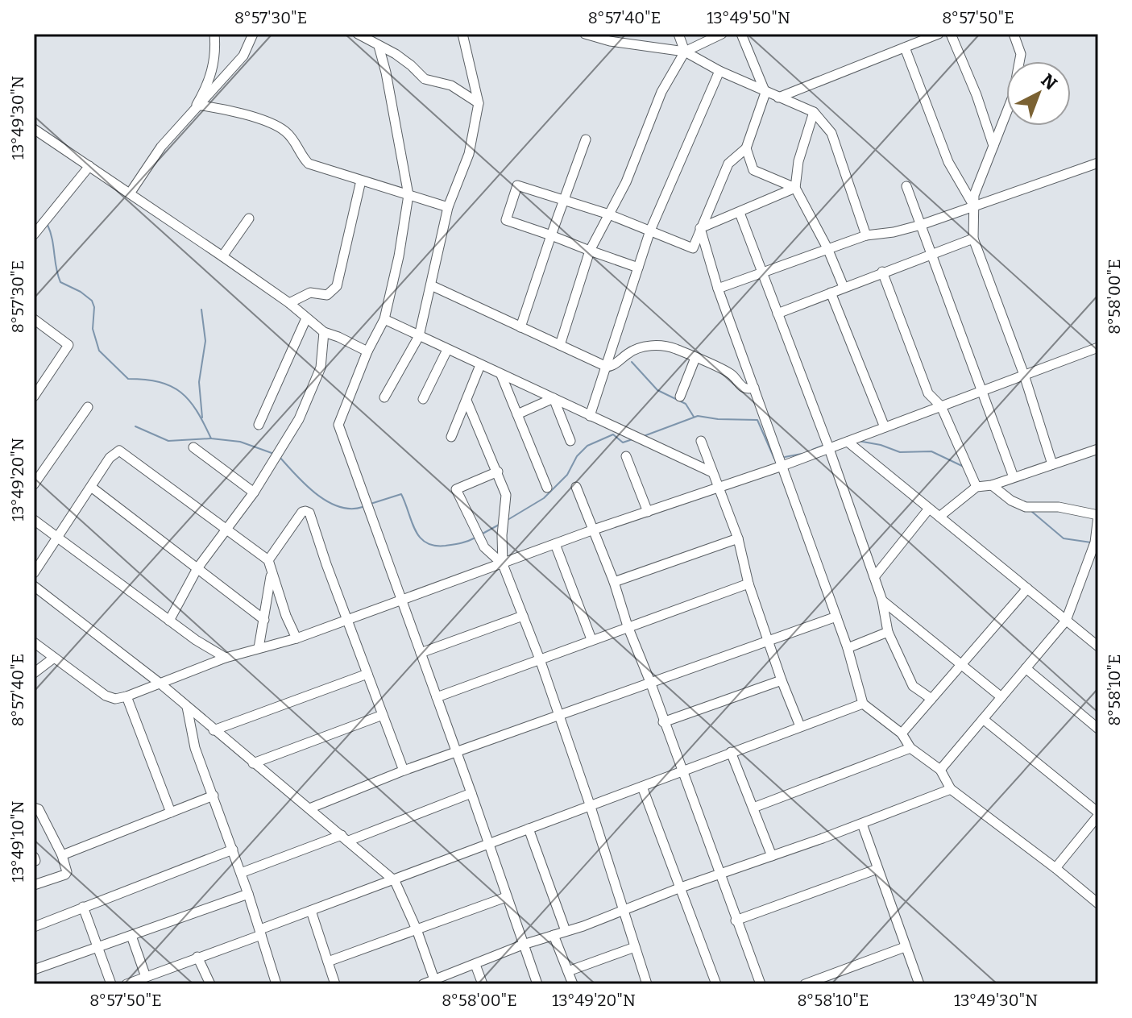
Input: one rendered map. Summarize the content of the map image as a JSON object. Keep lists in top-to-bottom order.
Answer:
{
  "north": "top right",
  "coordinates": [
    "8°57'30\"E",
    "8°57'40\"E",
    "13°49'50\"N",
    "8°57'50\"E",
    "13°49'30\"N",
    "8°58'00\"E",
    "13°49'20\"N",
    "8°58'10\"E",
    "13°49'10\"N"
  ]
}
